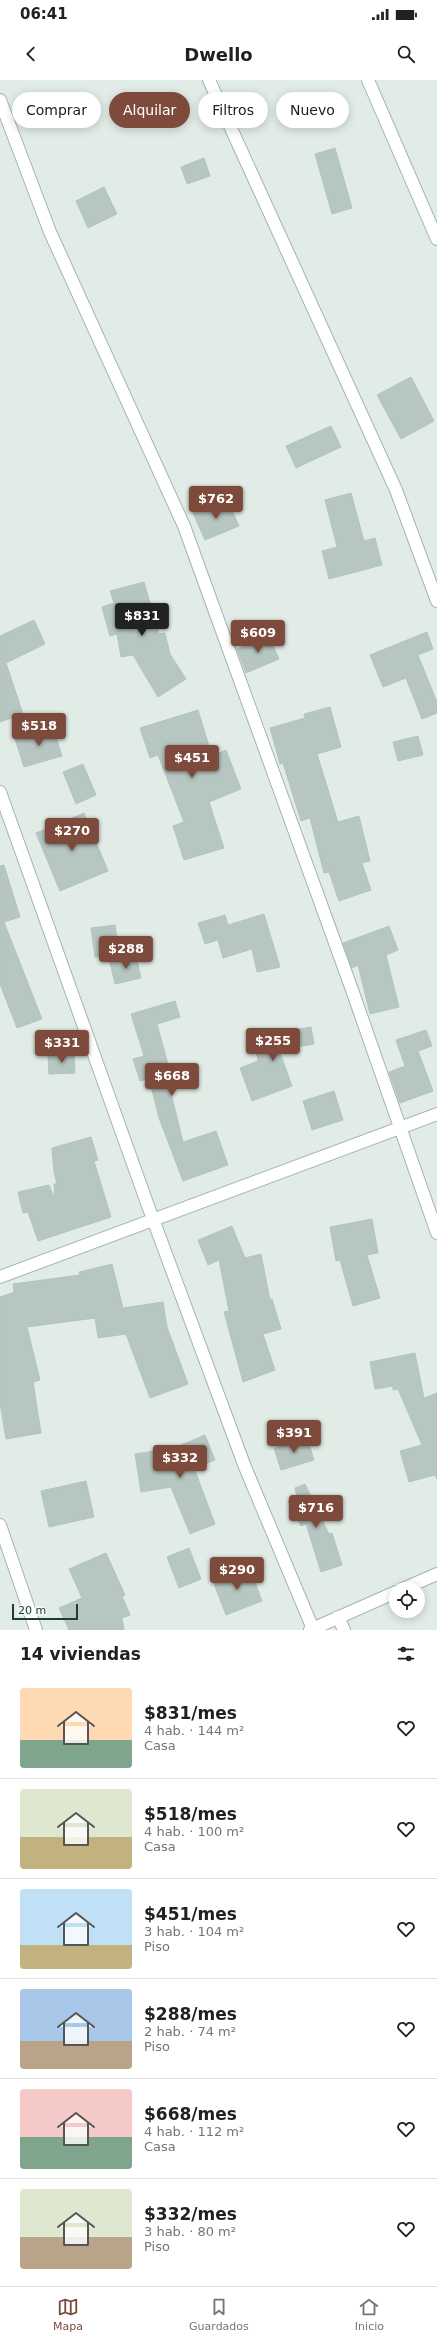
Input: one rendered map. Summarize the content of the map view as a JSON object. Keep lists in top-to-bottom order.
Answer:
{
  "scale_bar": "20 m",
  "page": {
    "status": "06:41",
    "header": "Dwello",
    "chip": [
      "Comprar",
      "Alquilar",
      "Filtros",
      "Nuevo"
    ],
    "price": [
      "$762",
      "$831",
      "$609",
      "$518",
      "$451",
      "$270",
      "$288",
      "$255",
      "$331",
      "$668",
      "$391",
      "$332",
      "$716",
      "$290"
    ],
    "scale": "20 m",
    "heading": "14 viviendas",
    "list": [
      {
        "name": "$831/mes",
        "note": "4 hab. · 144 m² · Casa"
      },
      {
        "name": "$518/mes",
        "note": "4 hab. · 100 m² · Casa"
      },
      {
        "name": "$451/mes",
        "note": "3 hab. · 104 m² · Piso"
      },
      {
        "name": "$288/mes",
        "note": "2 hab. · 74 m² · Piso"
      },
      {
        "name": "$668/mes",
        "note": "4 hab. · 112 m² · Casa"
      },
      {
        "name": "$332/mes",
        "note": "3 hab. · 80 m² · Piso"
      }
    ],
    "tabs": ["Mapa", "Guardados", "Inicio"]
  }
}
